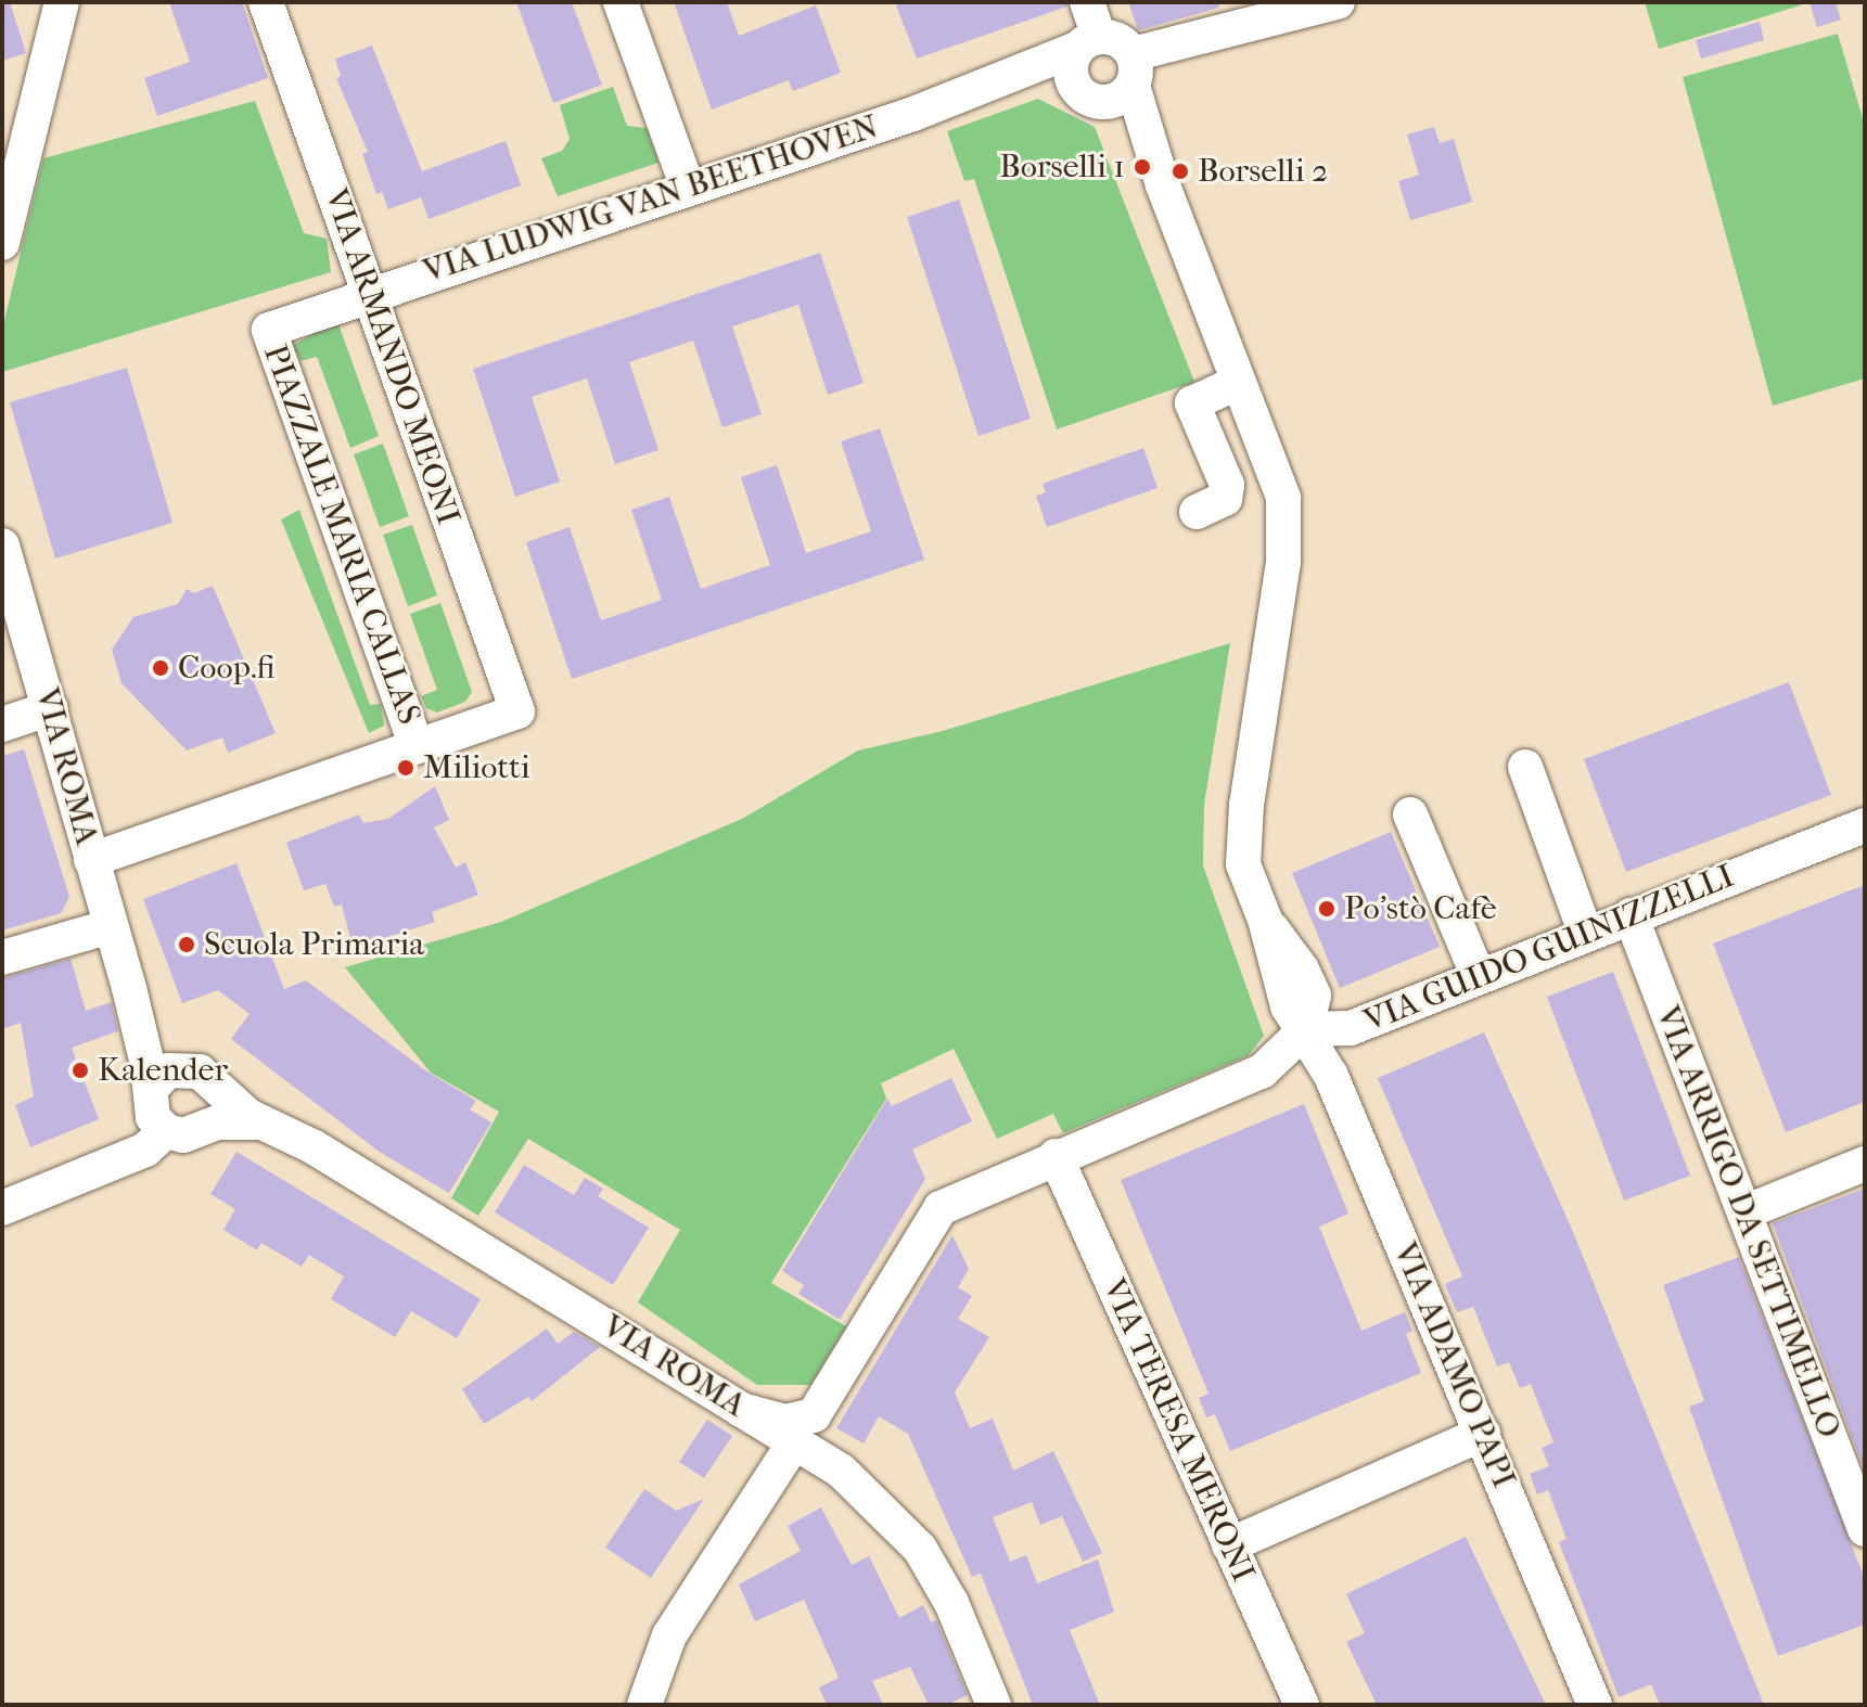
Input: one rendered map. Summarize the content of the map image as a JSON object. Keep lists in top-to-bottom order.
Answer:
{
  "streets": {
    "street": [
      "VIA LUDWIG VAN BEETHOVEN",
      "VIA ARMANDO MEONI",
      "PIAZZALE MARIA CALLAS",
      "VIA ROMA",
      "VIA GUIDO GUINIZZELLI",
      "VIA ARRIGO DA SETTIMELLO",
      "VIA ADAMO PAPI",
      "VIA TERESA MERONI"
    ]
  },
  "crossings": [
    ["VIA LUDWIG VAN BEETHOVEN", "VIA ARMANDO MEONI"],
    ["VIA LUDWIG VAN BEETHOVEN", "PIAZZALE MARIA CALLAS"],
    ["VIA ARMANDO MEONI", "PIAZZALE MARIA CALLAS"],
    ["VIA GUIDO GUINIZZELLI", "VIA ARRIGO DA SETTIMELLO"],
    ["VIA GUIDO GUINIZZELLI", "VIA ADAMO PAPI"]
  ],
  "places": [
    "Borselli 1",
    "Borselli 2",
    "Coop.fi",
    "Miliotti",
    "Po'stò Cafè",
    "Scuola Primaria",
    "Kalender"
  ]
}
